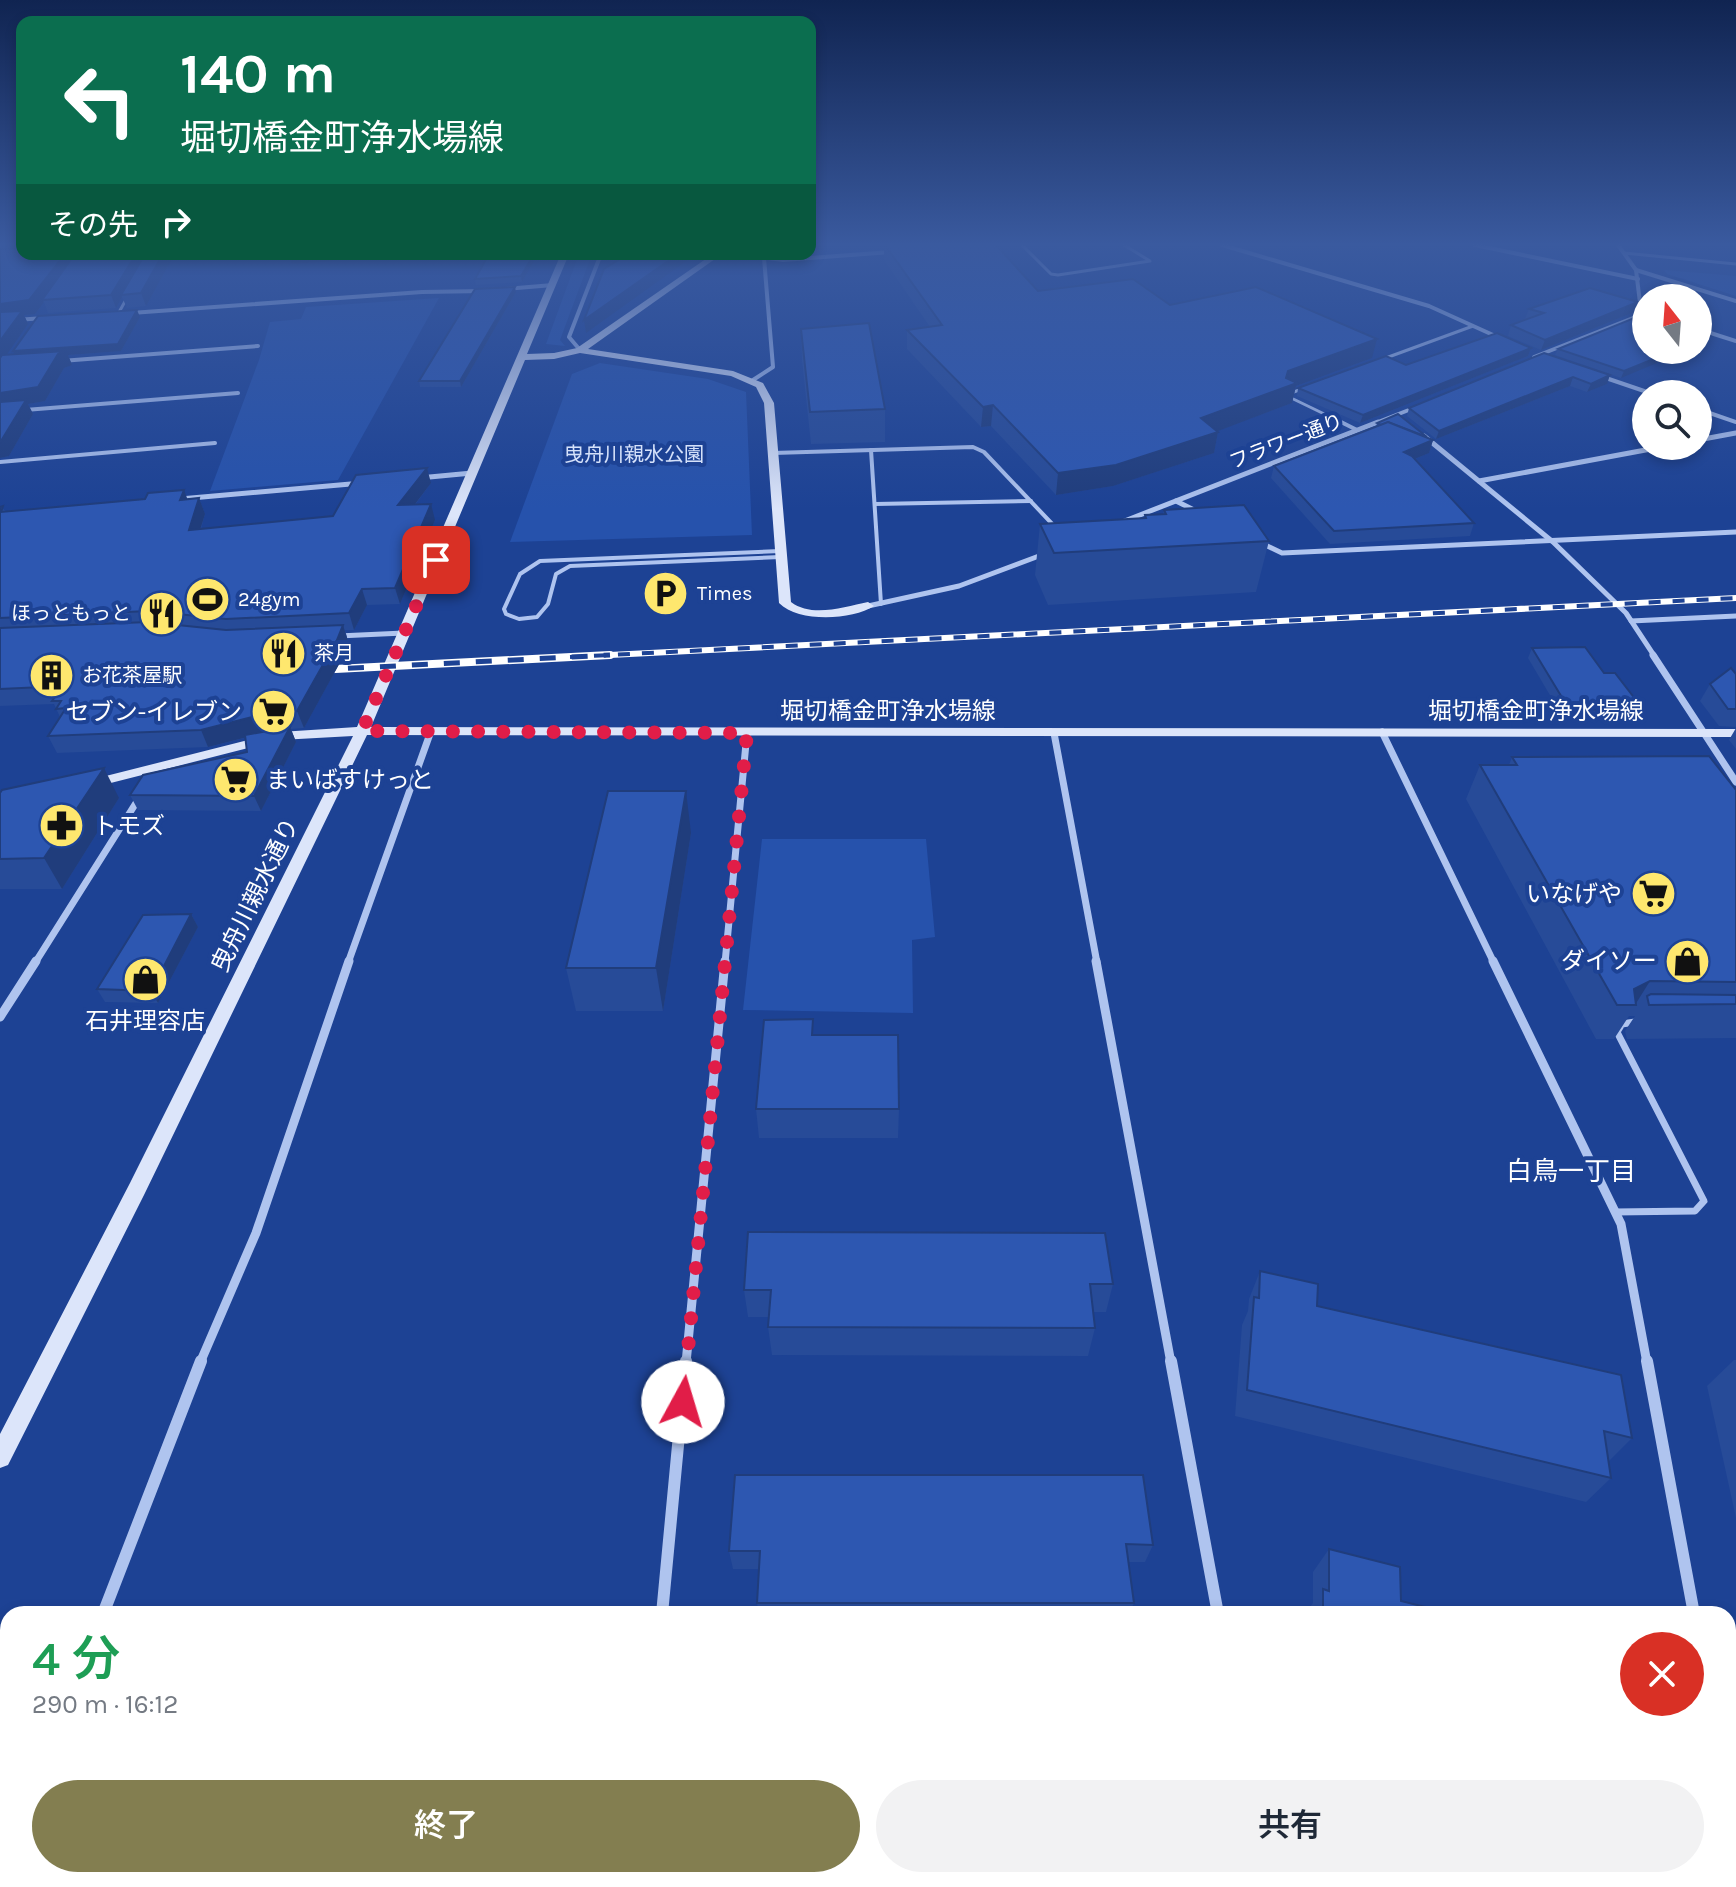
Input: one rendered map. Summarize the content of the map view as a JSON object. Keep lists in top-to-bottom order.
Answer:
{
  "streets": {
    "street": ["フラワー通り", "堀切橋金町浄水場線", "曳舟川親水通り"]
  },
  "crossings": [
    ["堀切橋金町浄水場線", "曳舟川親水通り"]
  ],
  "districts": ["白鳥一丁目"],
  "parks": ["曳舟川親水公園"],
  "places": {
    "parking": ["Times"],
    "sports": ["24gym"],
    "restaurant": ["ほっともっと", "茶月"],
    "building": ["お花茶屋駅"],
    "supermarket": ["セブン-イレブン", "まいばすけっと", "いなげや"],
    "pharmacy": ["トモズ"],
    "shop": ["ダイソー", "石井理容店"]
  },
  "north": "top",
  "page": {
    "turn": ["140 m", "堀切橋金町浄水場線"],
    "then": "その先",
    "heading": ["4 分", "290 m · 16:12"],
    "buttons": ["終了", "共有"]
  }
}
